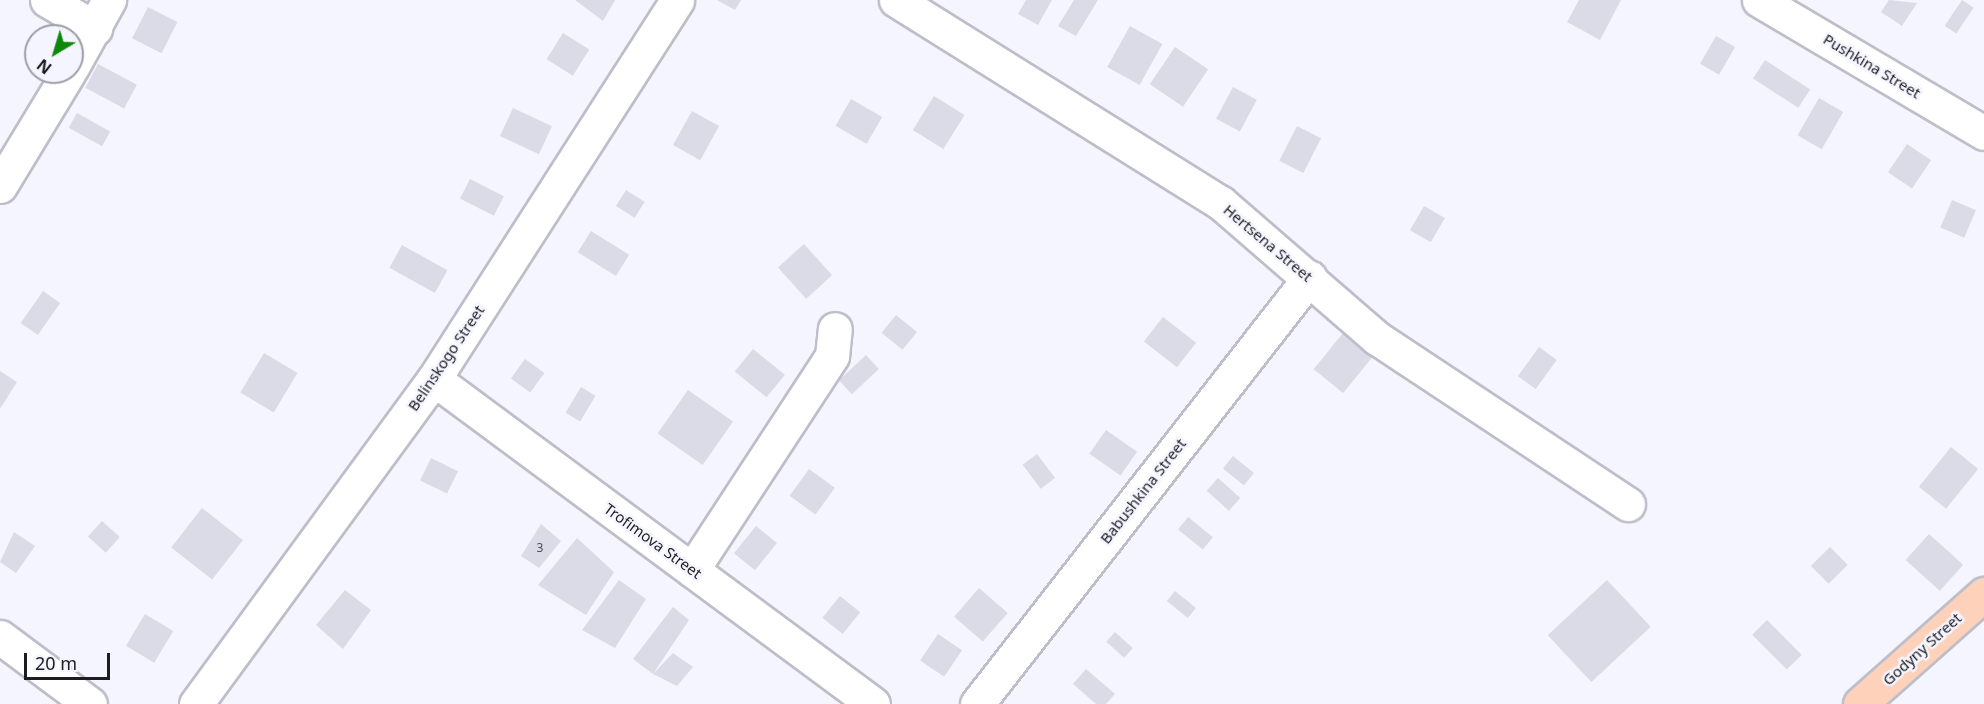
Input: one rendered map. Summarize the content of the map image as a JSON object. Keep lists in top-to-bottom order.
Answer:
{
  "streets": {
    "main road": ["Godyny Street"],
    "street": [
      "Pushkina Street",
      "Hertsena Street",
      "Belinskogo Street",
      "Babushkina Street",
      "Trofimova Street"
    ]
  },
  "crossings": [
    ["Hertsena Street", "Babushkina Street"],
    ["Belinskogo Street", "Trofimova Street"]
  ],
  "house_numbers": ["3"],
  "scale_bar": "20 m",
  "north": "bottom left"
}
